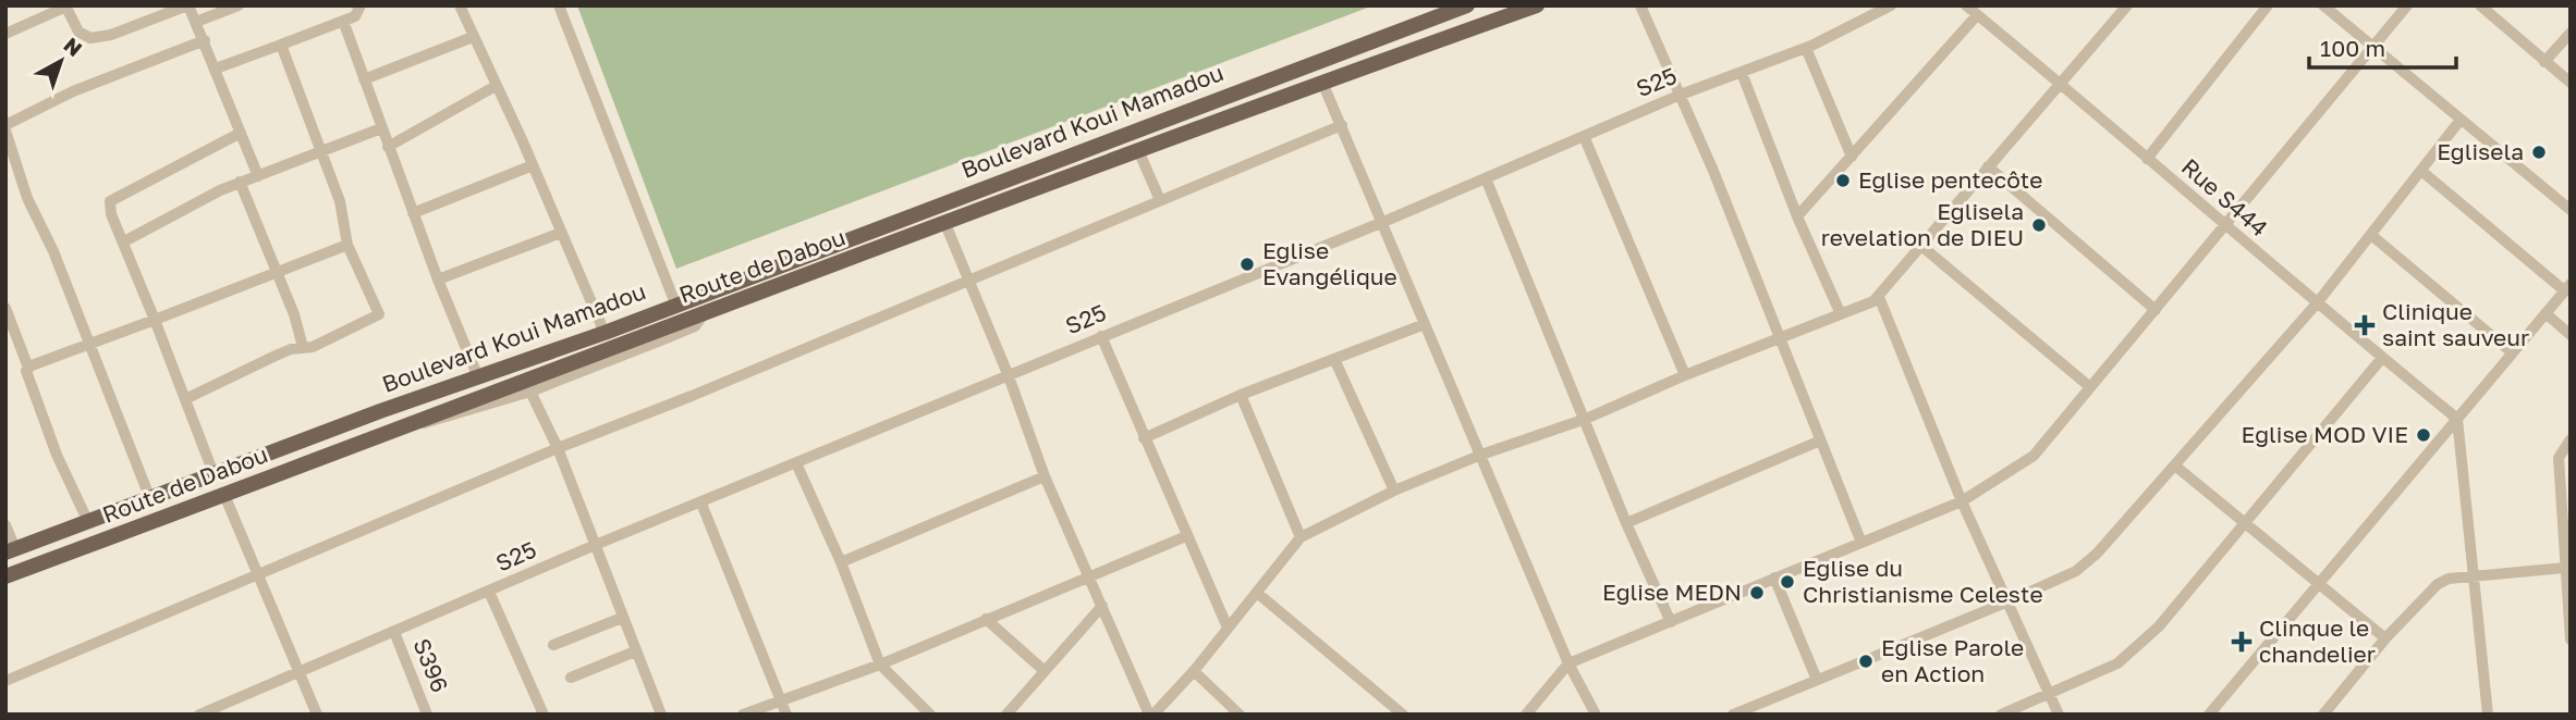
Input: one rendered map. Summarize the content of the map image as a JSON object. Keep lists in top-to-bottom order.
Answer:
{
  "streets": {
    "main road": ["Boulevard Koui Mamadou", "Route de Dabou"],
    "street": ["S25", "Rue S444", "S396"]
  },
  "crossings": [
    ["S25", "S396"]
  ],
  "places": {
    "other": [
      "Eglisela",
      "Eglise pentecôte",
      "Eglisela revelation de DIEU",
      "Eglise Evangélique",
      "Eglise MOD VIE",
      "Eglise du Christianisme Celeste",
      "Eglise MEDN",
      "Eglise Parole en Action"
    ],
    "health": ["Clinique saint sauveur", "Clinque le chandelier"]
  },
  "scale_bar": "100 m",
  "north": "top right"
}
